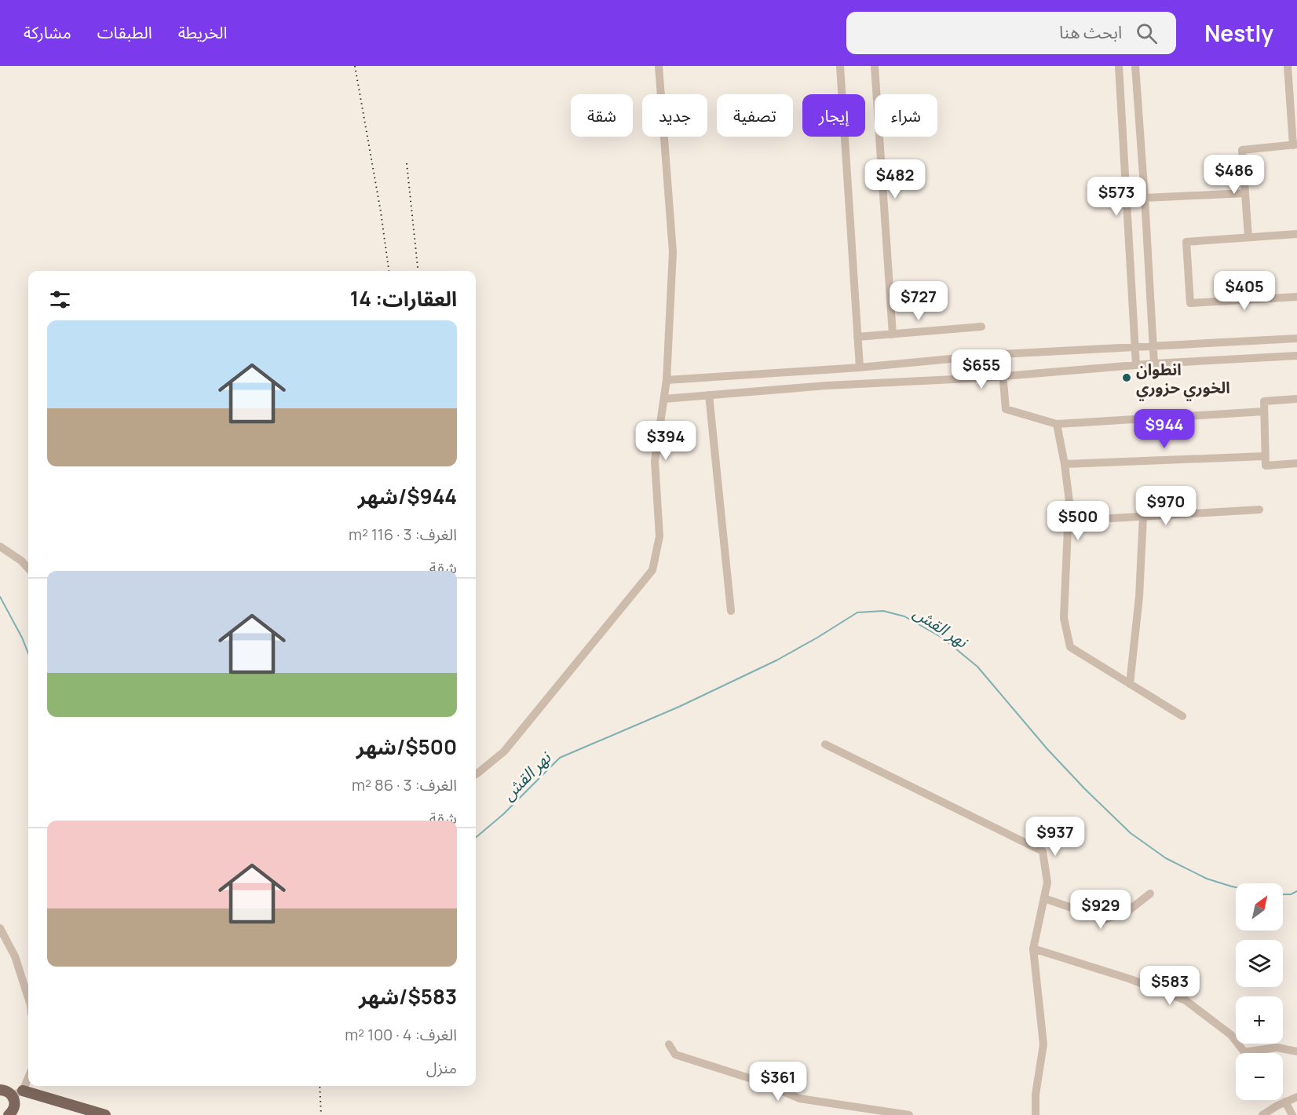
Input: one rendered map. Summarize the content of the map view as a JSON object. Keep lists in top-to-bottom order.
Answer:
{
  "water": ["نهر القش"],
  "places": ["انطوان الخوري حزوري"],
  "north": "top right",
  "page": {
    "header": "Nestly",
    "search": "ابحث هنا",
    "nav": ["الخريطة", "الطبقات", "مشاركة"],
    "chip": [
      "شراء",
      "إيجار",
      "تصفية",
      "جديد",
      "شقة"
    ],
    "price": [
      "$486",
      "$482",
      "$573",
      "$405",
      "$727",
      "$655",
      "$944",
      "$394",
      "$970",
      "$500",
      "$937",
      "$929",
      "$583",
      "$361"
    ],
    "heading": "العقارات: 14",
    "list": [
      {
        "name": "$944/شهر",
        "note": "الغرف: 3 · 116 m² · شقة"
      },
      {
        "name": "$500/شهر",
        "note": "الغرف: 3 · 86 m² · شقة"
      },
      {
        "name": "$583/شهر",
        "note": "الغرف: 4 · 100 m² · منزل"
      }
    ],
    "map_buttons": ["+", "−"]
  }
}
